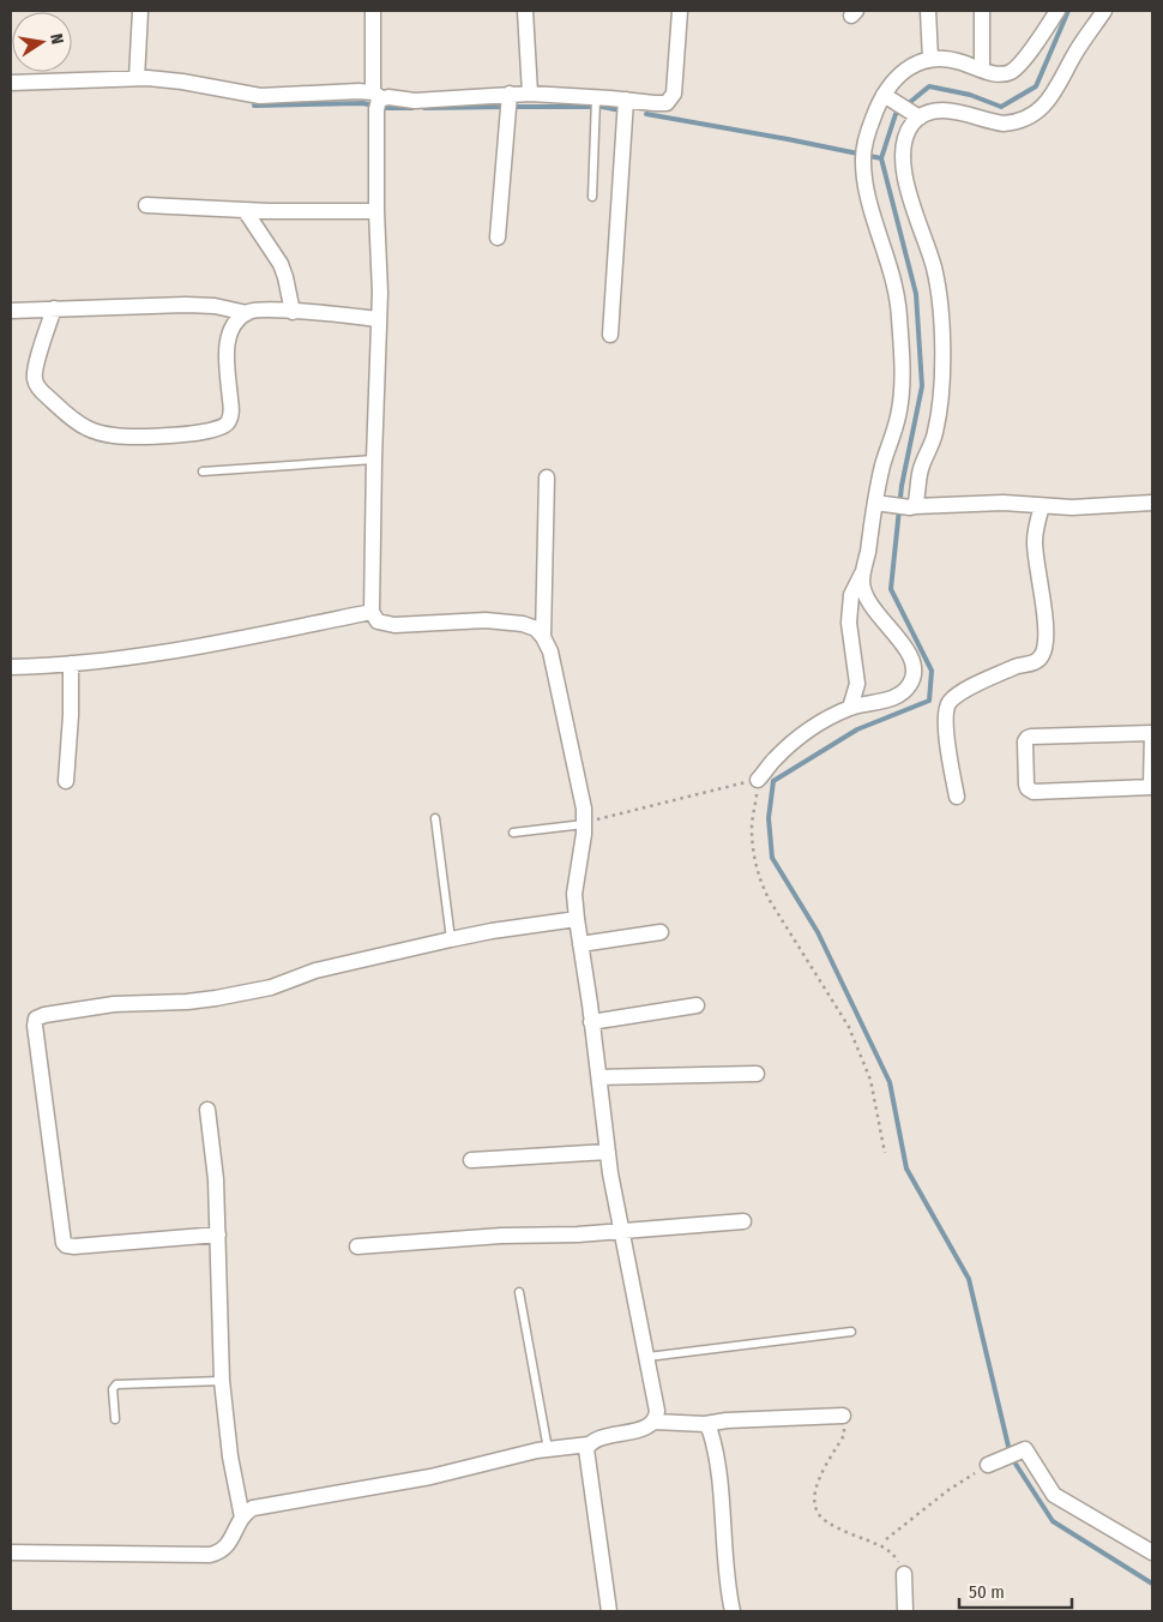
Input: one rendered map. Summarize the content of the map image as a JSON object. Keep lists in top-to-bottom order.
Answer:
{
  "scale_bar": "50 m",
  "north": "right"
}
